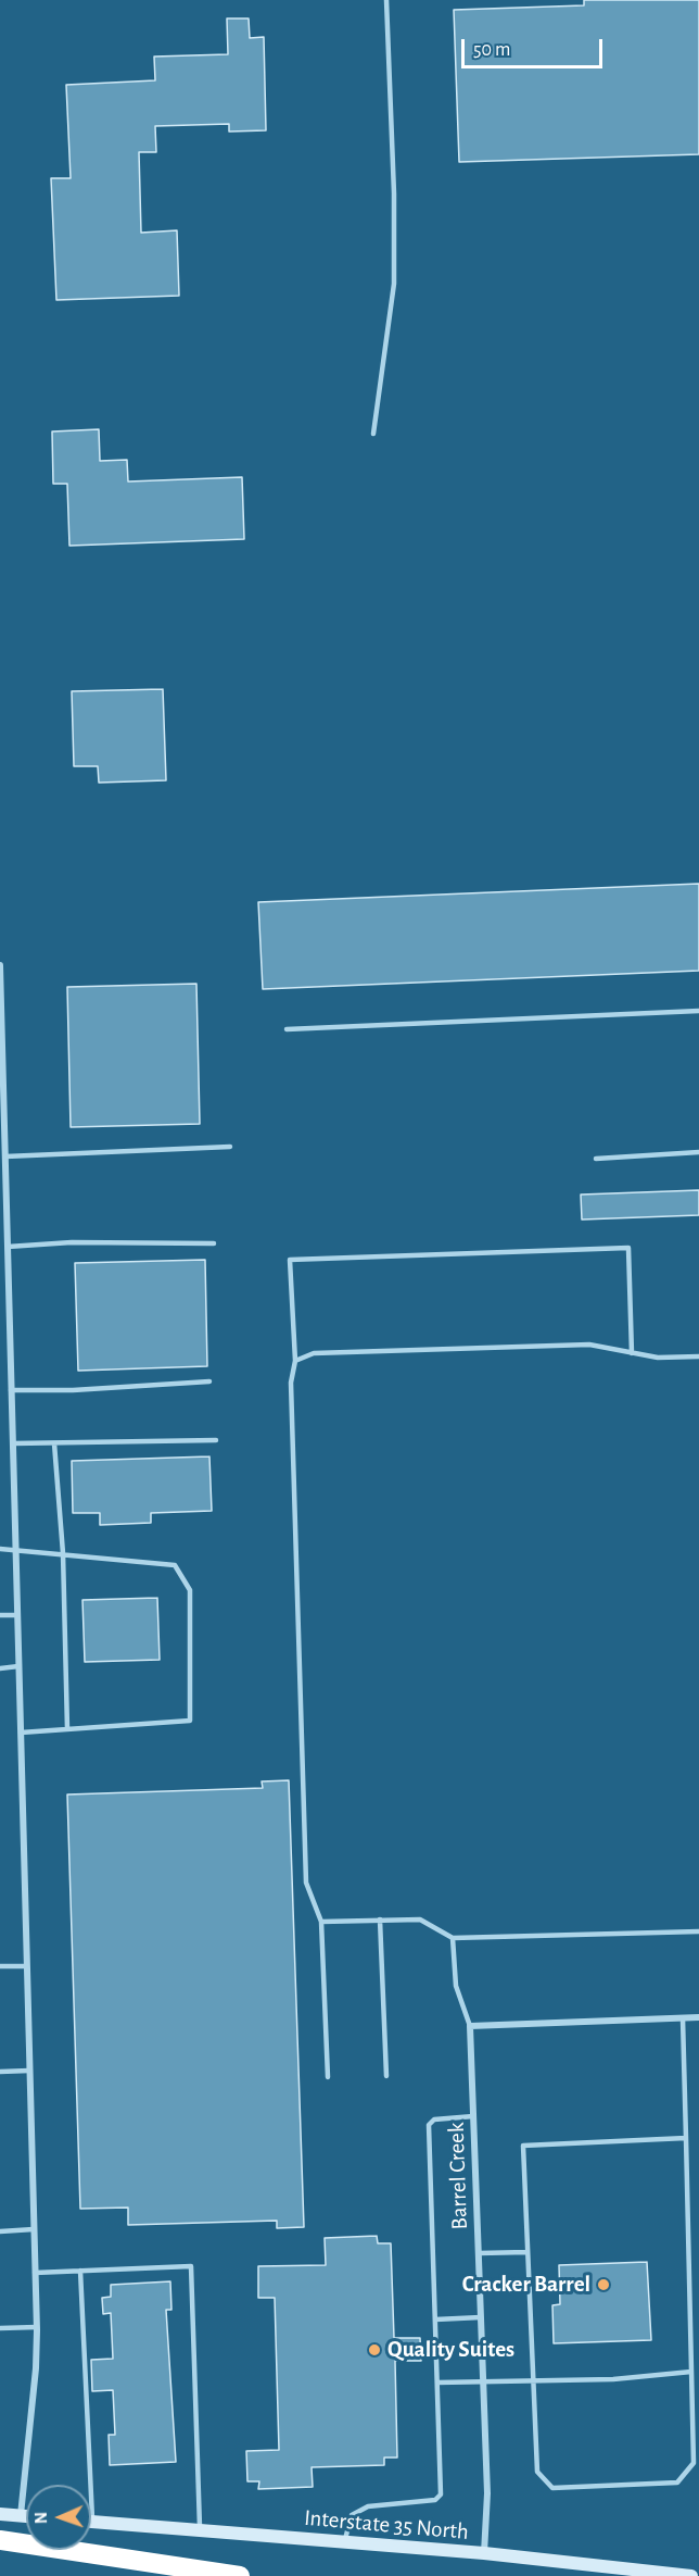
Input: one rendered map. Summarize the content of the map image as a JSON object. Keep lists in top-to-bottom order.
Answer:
{
  "streets": {
    "main road": ["Interstate 35 North"],
    "street": ["Barrel Creek"]
  },
  "crossings": [
    ["Barrel Creek", "Interstate 35 North"]
  ],
  "places": ["Cracker Barrel", "Quality Suites"],
  "scale_bar": "50 m",
  "north": "left"
}
